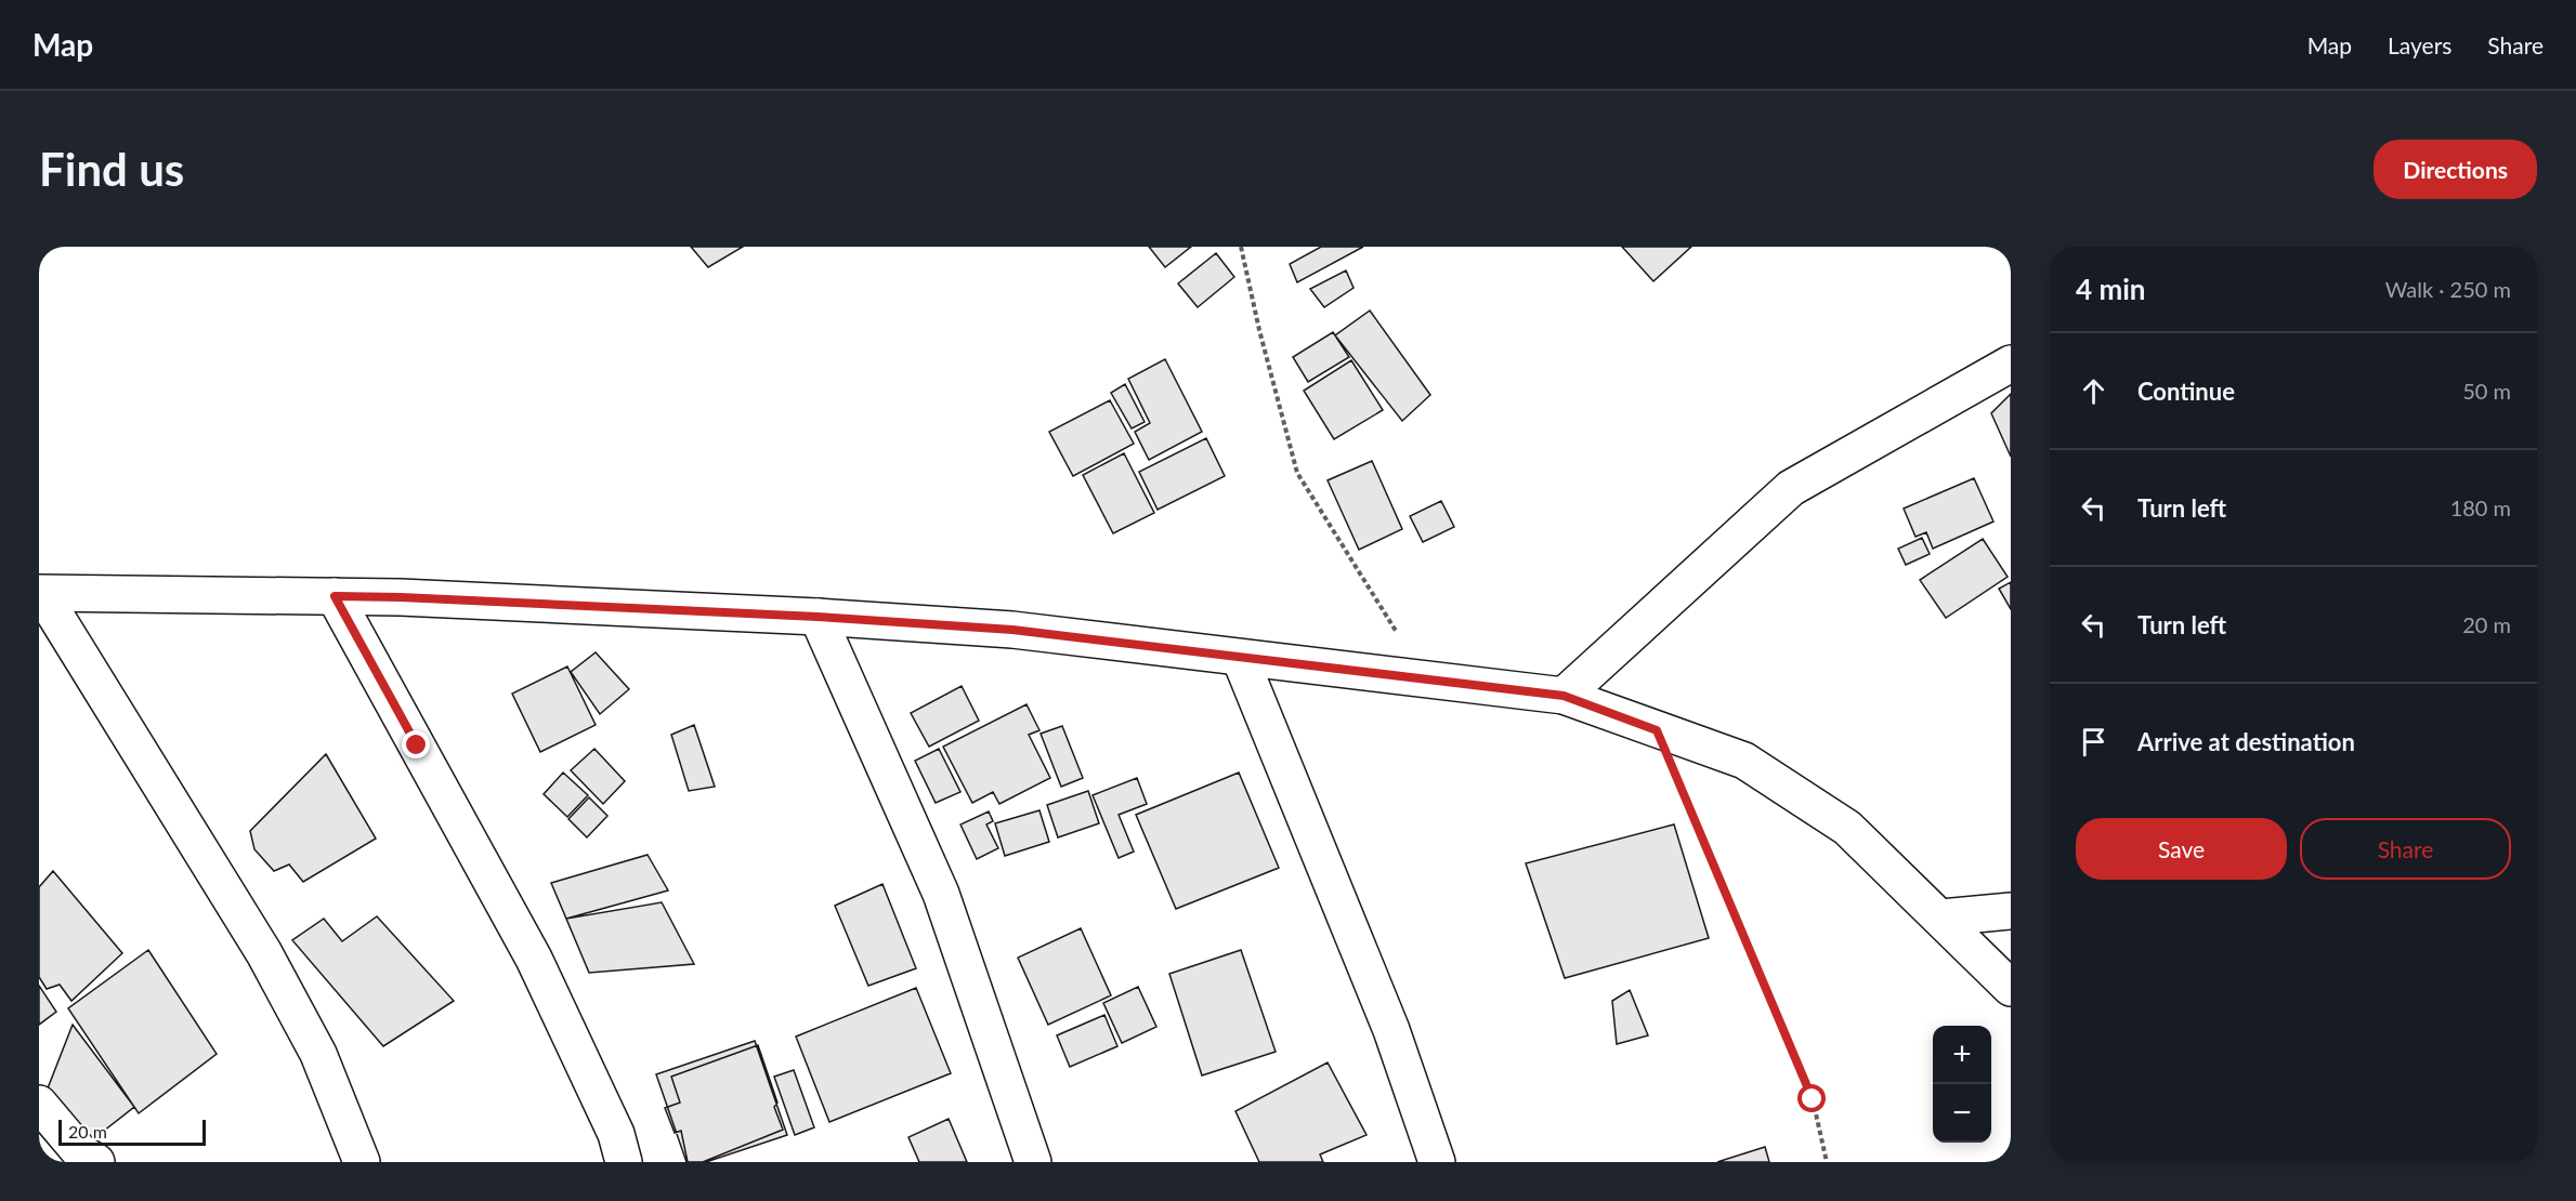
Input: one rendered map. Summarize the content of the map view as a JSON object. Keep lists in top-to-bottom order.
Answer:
{
  "scale_bar": "20 m",
  "page": {
    "header": "Map",
    "nav": ["Map", "Layers", "Share"],
    "buttons": [
      "Directions",
      ["Save", "Share"]
    ],
    "title": "Find us",
    "heading": ["4 min", "Walk · 250 m"],
    "list": [
      ["Continue", "50 m"],
      ["Turn left", "180 m"],
      ["Turn left", "20 m"],
      "Arrive at destination"
    ],
    "map_buttons": ["+", "−"],
    "scale": "20 m"
  }
}
